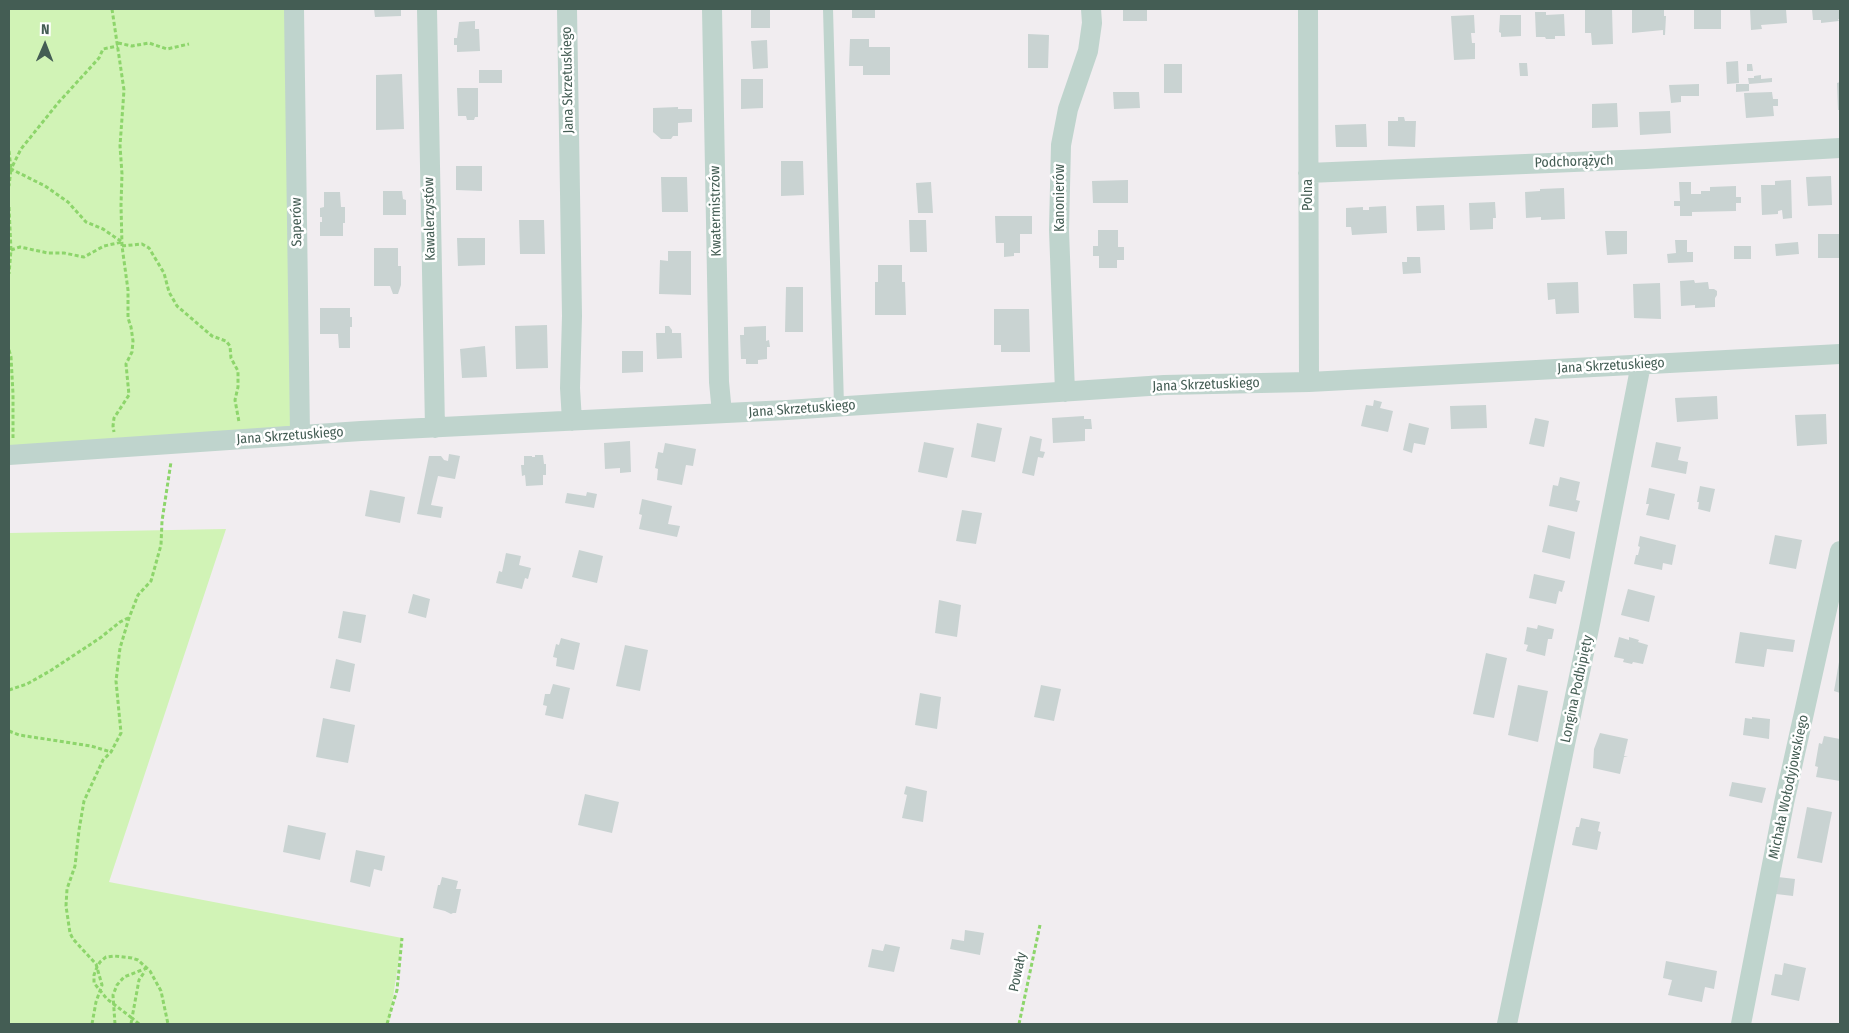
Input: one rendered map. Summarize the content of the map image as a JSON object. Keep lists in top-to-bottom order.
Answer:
{
  "streets": {
    "street": [
      "Jana Skrzetuskiego",
      "Podchorążych",
      "Polna",
      "Kanonierów",
      "Kwatermistrzów",
      "Kawalerzystów",
      "Saperów",
      "Longina Podbipięty",
      "Michała Wołodyjowskiego"
    ],
    "path": ["Powały"]
  },
  "crossings": [
    ["Jana Skrzetuskiego", "Polna"],
    ["Jana Skrzetuskiego", "Kanonierów"],
    ["Jana Skrzetuskiego", "Kwatermistrzów"],
    ["Jana Skrzetuskiego", "Kawalerzystów"],
    ["Jana Skrzetuskiego", "Saperów"],
    ["Jana Skrzetuskiego", "Longina Podbipięty"],
    ["Podchorążych", "Polna"]
  ],
  "north": "top"
}
